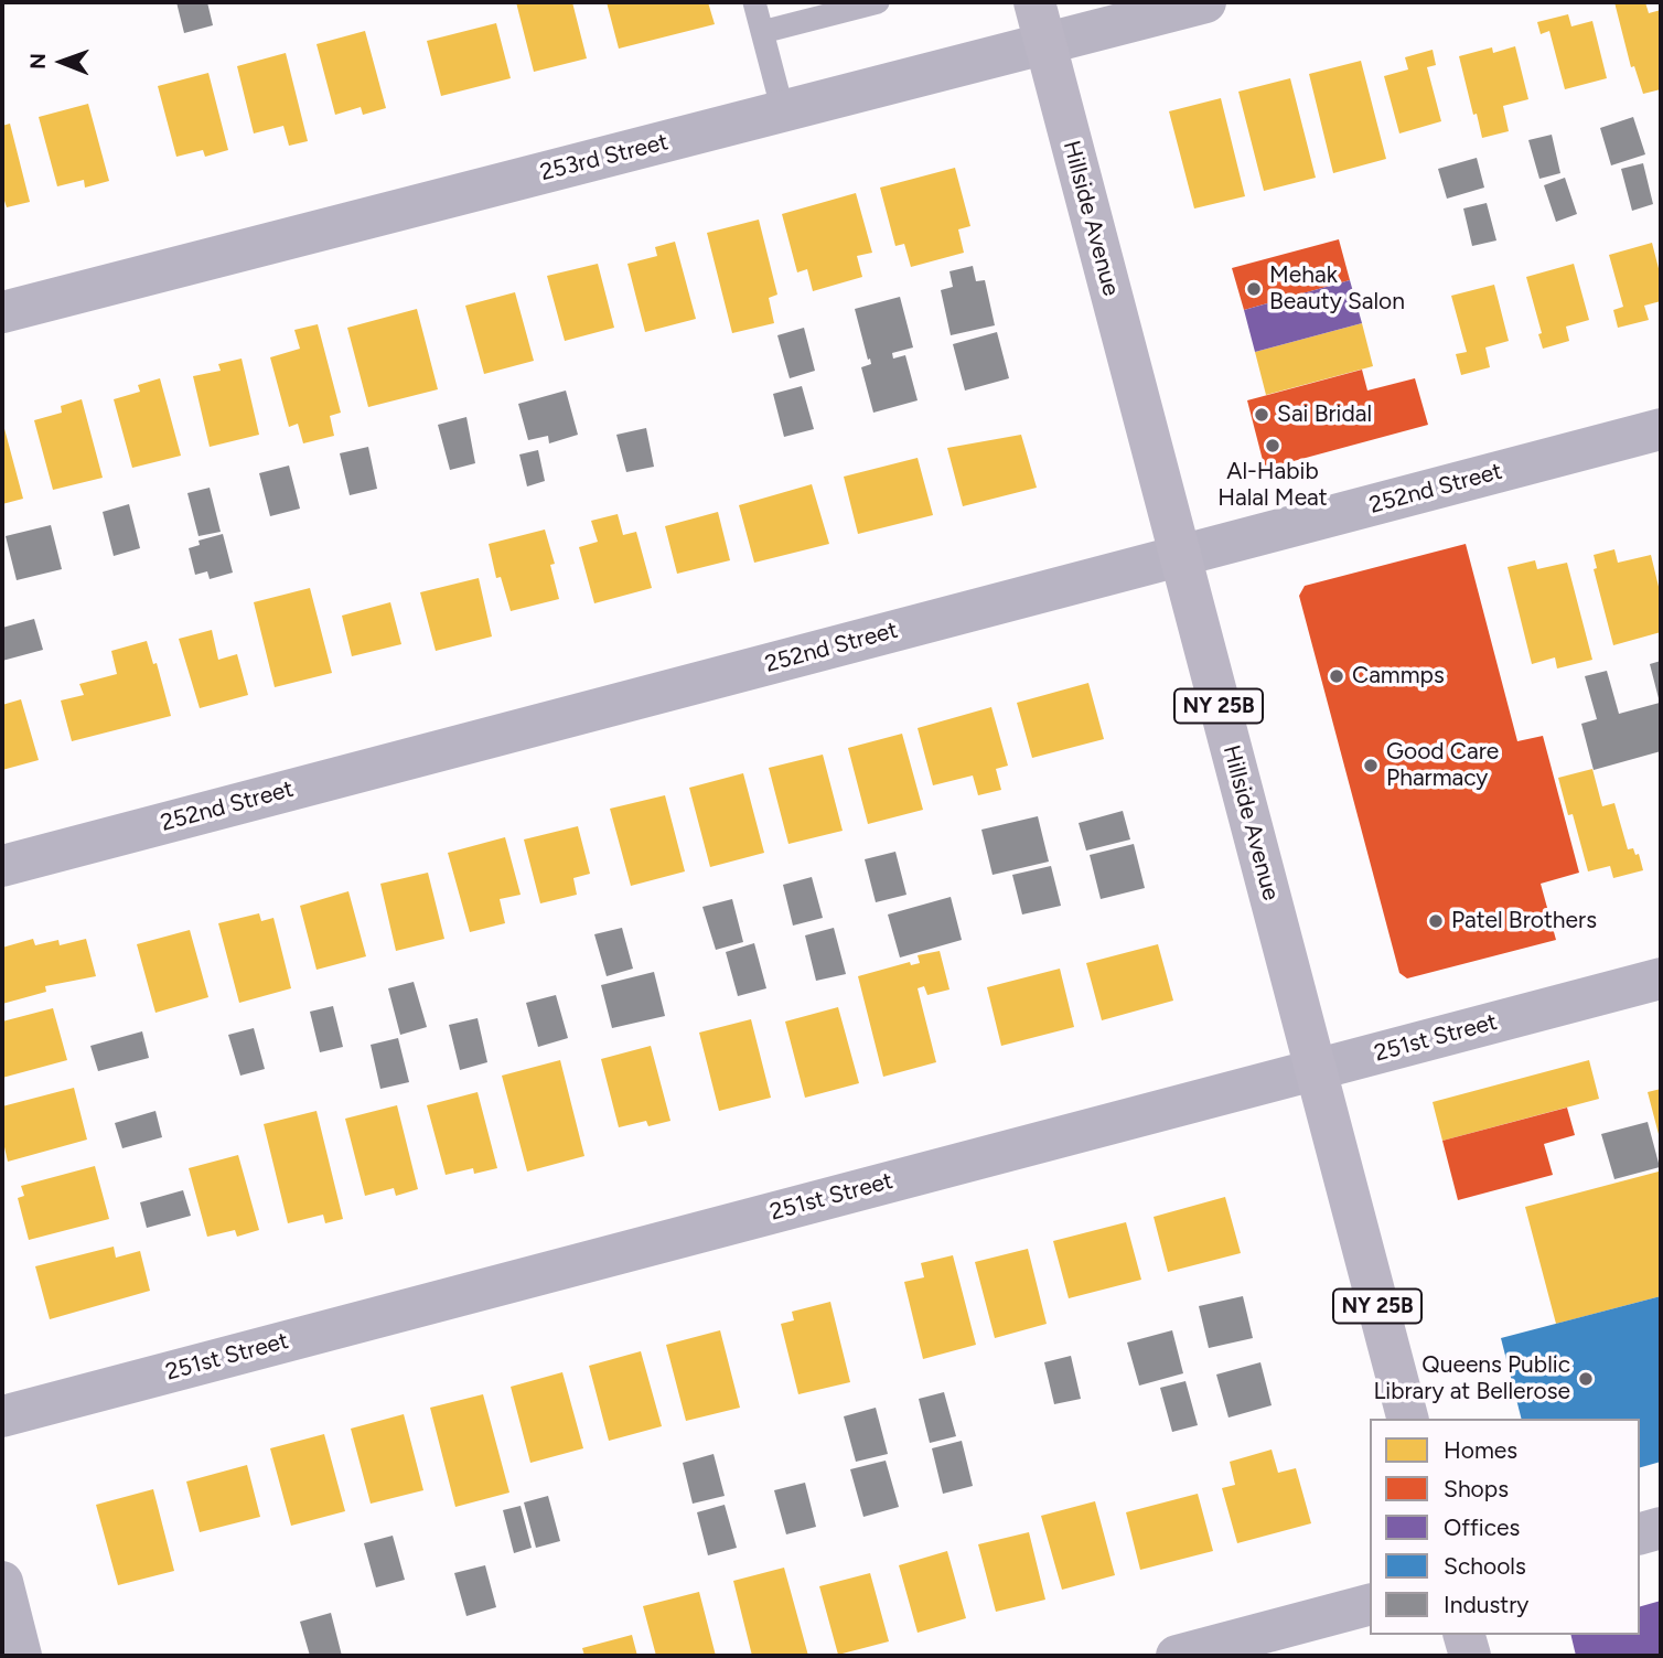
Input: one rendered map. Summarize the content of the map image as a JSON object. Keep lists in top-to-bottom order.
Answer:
{
  "streets": {
    "main road": ["Hillside Avenue", "NY 25B"],
    "street": ["253rd Street", "252nd Street", "251st Street"]
  },
  "crossings": [
    ["253rd Street", "Hillside Avenue"],
    ["Hillside Avenue", "252nd Street"],
    ["Hillside Avenue", "251st Street"]
  ],
  "places": [
    "Mehak Beauty Salon",
    "Sai Bridal",
    "Al-Habib Halal Meat",
    "Cammps",
    "Good Care Pharmacy",
    "Patel Brothers",
    "Queens Public Library at Bellerose"
  ],
  "legend": [
    "Homes",
    "Shops",
    "Offices",
    "Schools",
    "Industry"
  ],
  "north": "left"
}
